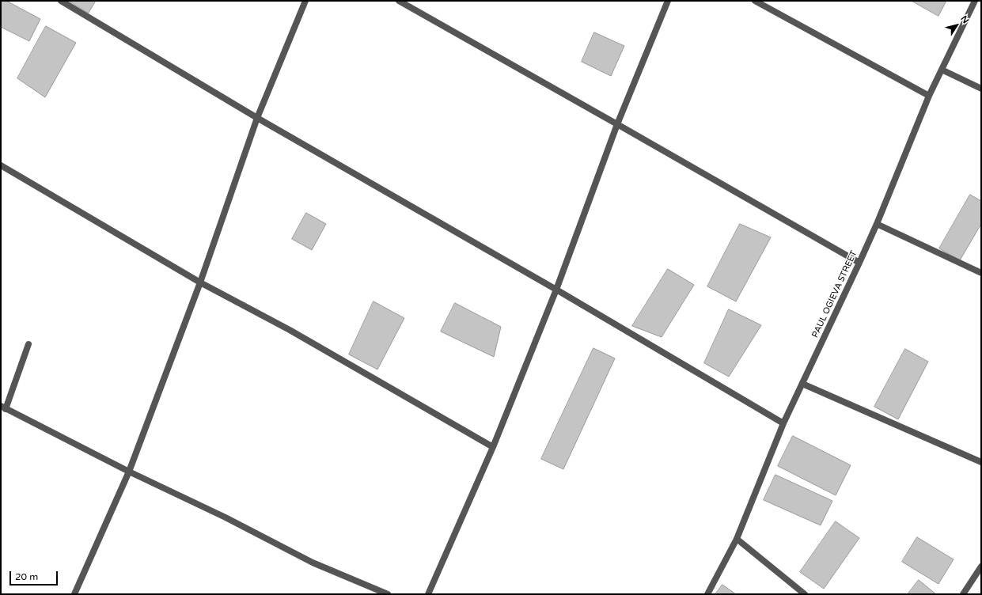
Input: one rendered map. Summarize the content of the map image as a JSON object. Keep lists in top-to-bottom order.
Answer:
{
  "streets": {
    "street": ["PAUL OGIEVA STREET"]
  },
  "scale_bar": "20 m",
  "north": "top right"
}
